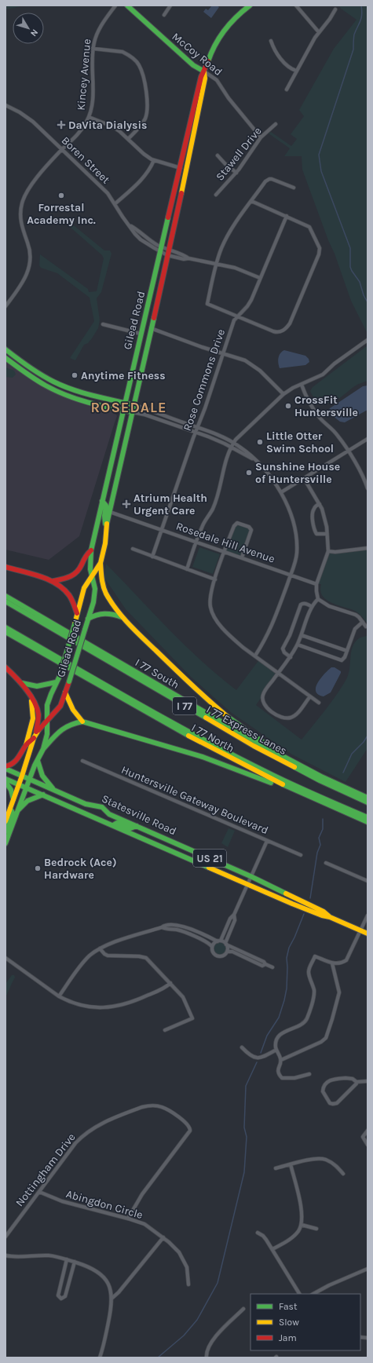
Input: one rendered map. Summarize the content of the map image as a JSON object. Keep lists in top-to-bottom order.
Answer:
{
  "streets": {
    "main road": [
      "McCoy Road",
      "Gilead Road",
      "I 77 South",
      "I 77",
      "I 77 Express Lanes",
      "I 77 North",
      "Statesville Road",
      "US 21"
    ],
    "street": [
      "Kincey Avenue",
      "Stawell Drive",
      "Boren Street",
      "Rose Commons Drive",
      "Rosedale Hill Avenue",
      "Huntersville Gateway Boulevard",
      "Nottingham Drive",
      "Abingdon Circle"
    ]
  },
  "crossings": [
    ["McCoy Road", "Stawell Drive"],
    ["McCoy Road", "Gilead Road"],
    ["Kincey Avenue", "Boren Street"],
    ["Boren Street", "Gilead Road"],
    ["Boren Street", "Rose Commons Drive"],
    ["Gilead Road", "Rosedale Hill Avenue"],
    ["Gilead Road", "Statesville Road"],
    ["Rose Commons Drive", "Rosedale Hill Avenue"],
    ["Nottingham Drive", "Abingdon Circle"]
  ],
  "districts": ["ROSEDALE"],
  "places": {
    "health": ["DaVita Dialysis", "Atrium Health Urgent Care"],
    "other": [
      "Forrestal Academy Inc.",
      "Anytime Fitness",
      "CrossFit Huntersville",
      "Little Otter Swim School",
      "Sunshine House of Huntersville",
      "Bedrock (Ace) Hardware"
    ]
  },
  "legend": ["Fast", "Slow", "Jam"],
  "north": "bottom right"
}
